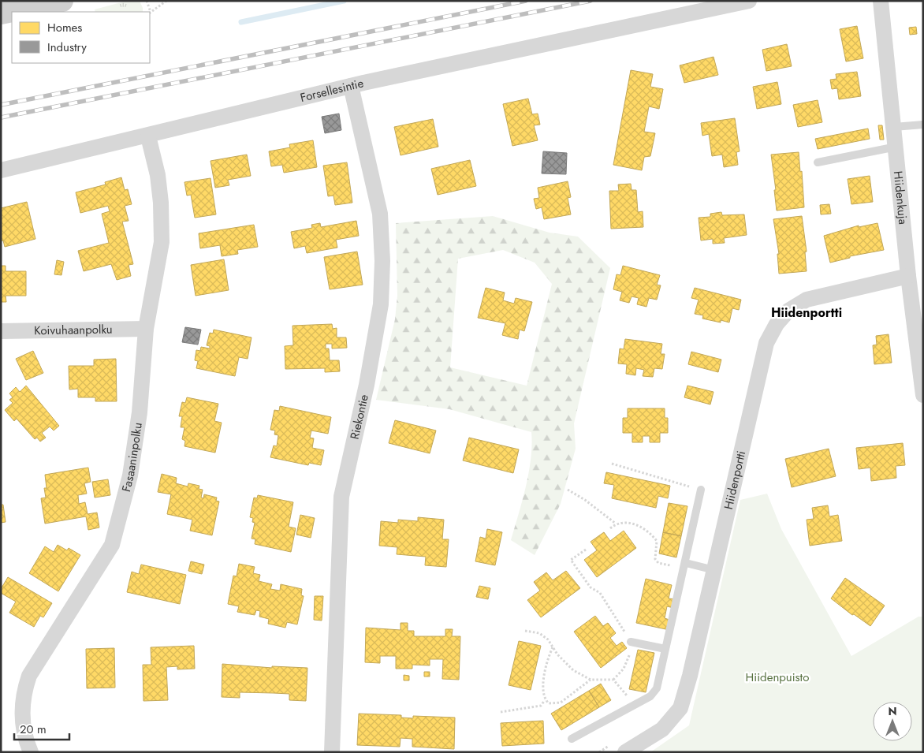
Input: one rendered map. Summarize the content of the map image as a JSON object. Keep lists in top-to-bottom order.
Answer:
{
  "streets": {
    "street": [
      "Forsellesintie",
      "Hiidenkuja",
      "Koivuhaanpolku",
      "Riekontie",
      "Fasaaninpolku",
      "Hiidenportti"
    ]
  },
  "crossings": [
    ["Forsellesintie", "Riekontie"],
    ["Forsellesintie", "Fasaaninpolku"],
    ["Hiidenkuja", "Hiidenportti"],
    ["Koivuhaanpolku", "Fasaaninpolku"]
  ],
  "districts": ["Hiidenportti"],
  "parks": ["Hiidenpuisto"],
  "legend": ["Homes", "Industry"],
  "scale_bar": "20 m",
  "north": "top"
}
